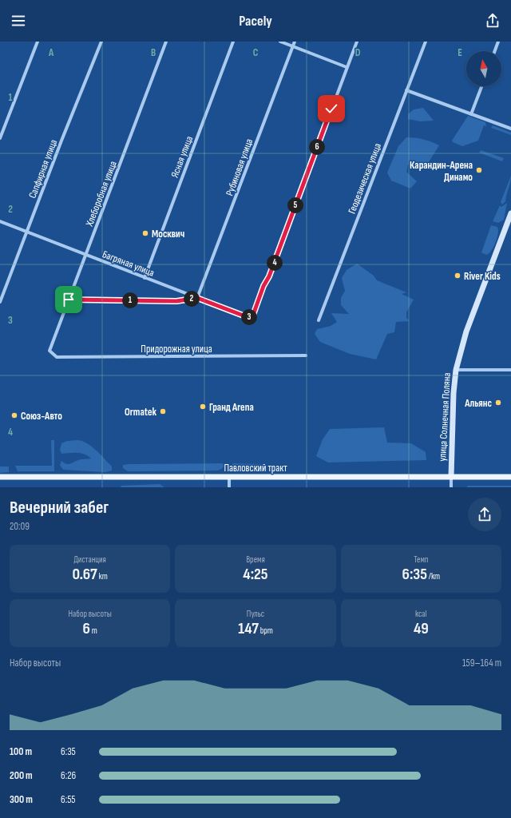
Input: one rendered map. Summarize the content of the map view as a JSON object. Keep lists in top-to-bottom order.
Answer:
{
  "streets": {
    "main road": ["Павловский тракт"],
    "street": [
      "Ясная улица",
      "Рубиновая улица",
      "Сапфирная улица",
      "Геодезическая улица",
      "Хлеборобная улица",
      "Багряная улица",
      "Придорожная улица",
      "улица Солнечная Поляна"
    ]
  },
  "crossings": [
    ["Ясная улица", "Багряная улица"],
    ["Рубиновая улица", "Багряная улица"],
    ["Сапфирная улица", "Багряная улица"],
    ["Хлеборобная улица", "Багряная улица"],
    ["Хлеборобная улица", "Придорожная улица"],
    ["улица Солнечная Поляна", "Павловский тракт"]
  ],
  "places": [
    "Карандин-Арена Динамо",
    "Москвич",
    "River Kids",
    "Альянс",
    "Гранд Arena",
    "Ormatek",
    "Союз-Авто"
  ],
  "north": "top",
  "page": {
    "header": "Pacely",
    "pins": [
      "6",
      "5",
      "4",
      "2",
      "1",
      "3"
    ],
    "heading": ["Вечерний забег", "20:09"],
    "stats": [
      ["Дистанция", "0.67 km"],
      ["Время", "4:25"],
      ["Темп", "6:35 /km"],
      ["Набор высоты", "6 m"],
      ["Пульс", "147 bpm"],
      ["kcal", "49"]
    ],
    "chart": ["Набор высоты", "159–164 m"],
    "list": [
      {
        "name": "100 m",
        "note": "6:35"
      },
      {
        "name": "200 m",
        "note": "6:26"
      },
      {
        "name": "300 m",
        "note": "6:55"
      }
    ]
  },
  "grid": {
    "columns": [
      "A",
      "B",
      "C",
      "D",
      "E"
    ],
    "rows": [
      "1",
      "2",
      "3",
      "4"
    ]
  }
}
